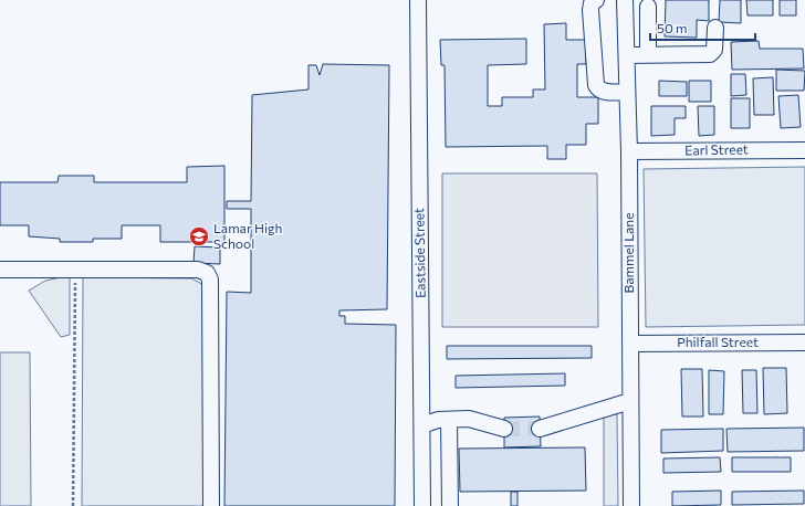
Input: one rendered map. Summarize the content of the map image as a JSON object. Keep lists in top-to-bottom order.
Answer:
{
  "streets": {
    "street": [
      "Earl Street",
      "Eastside Street",
      "Bammel Lane",
      "Philfall Street"
    ]
  },
  "crossings": [
    ["Earl Street", "Bammel Lane"],
    ["Bammel Lane", "Philfall Street"]
  ],
  "places": {
    "school or university": ["Lamar High School"]
  },
  "scale_bar": "50 m"
}
